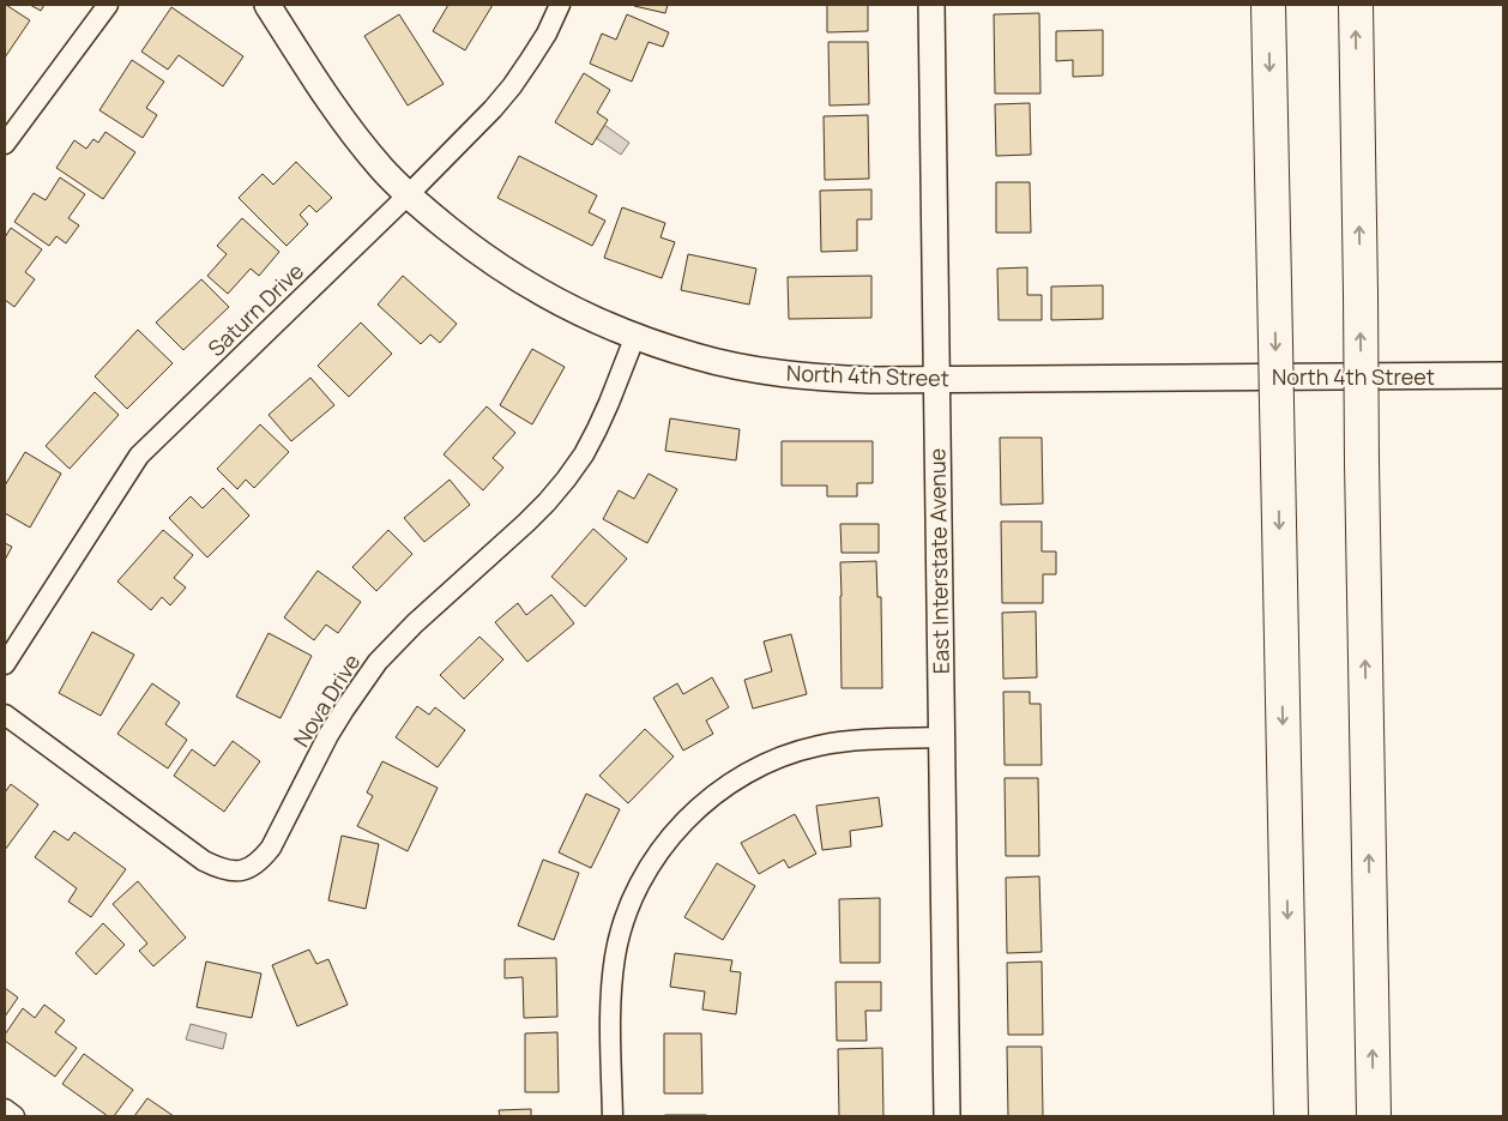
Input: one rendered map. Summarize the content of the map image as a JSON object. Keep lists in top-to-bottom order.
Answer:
{
  "streets": {
    "street": [
      "Saturn Drive",
      "North 4th Street",
      "East Interstate Avenue",
      "Nova Drive"
    ]
  },
  "crossings": [
    ["Saturn Drive", "North 4th Street"],
    ["North 4th Street", "East Interstate Avenue"],
    ["North 4th Street", "Nova Drive"]
  ]
}
